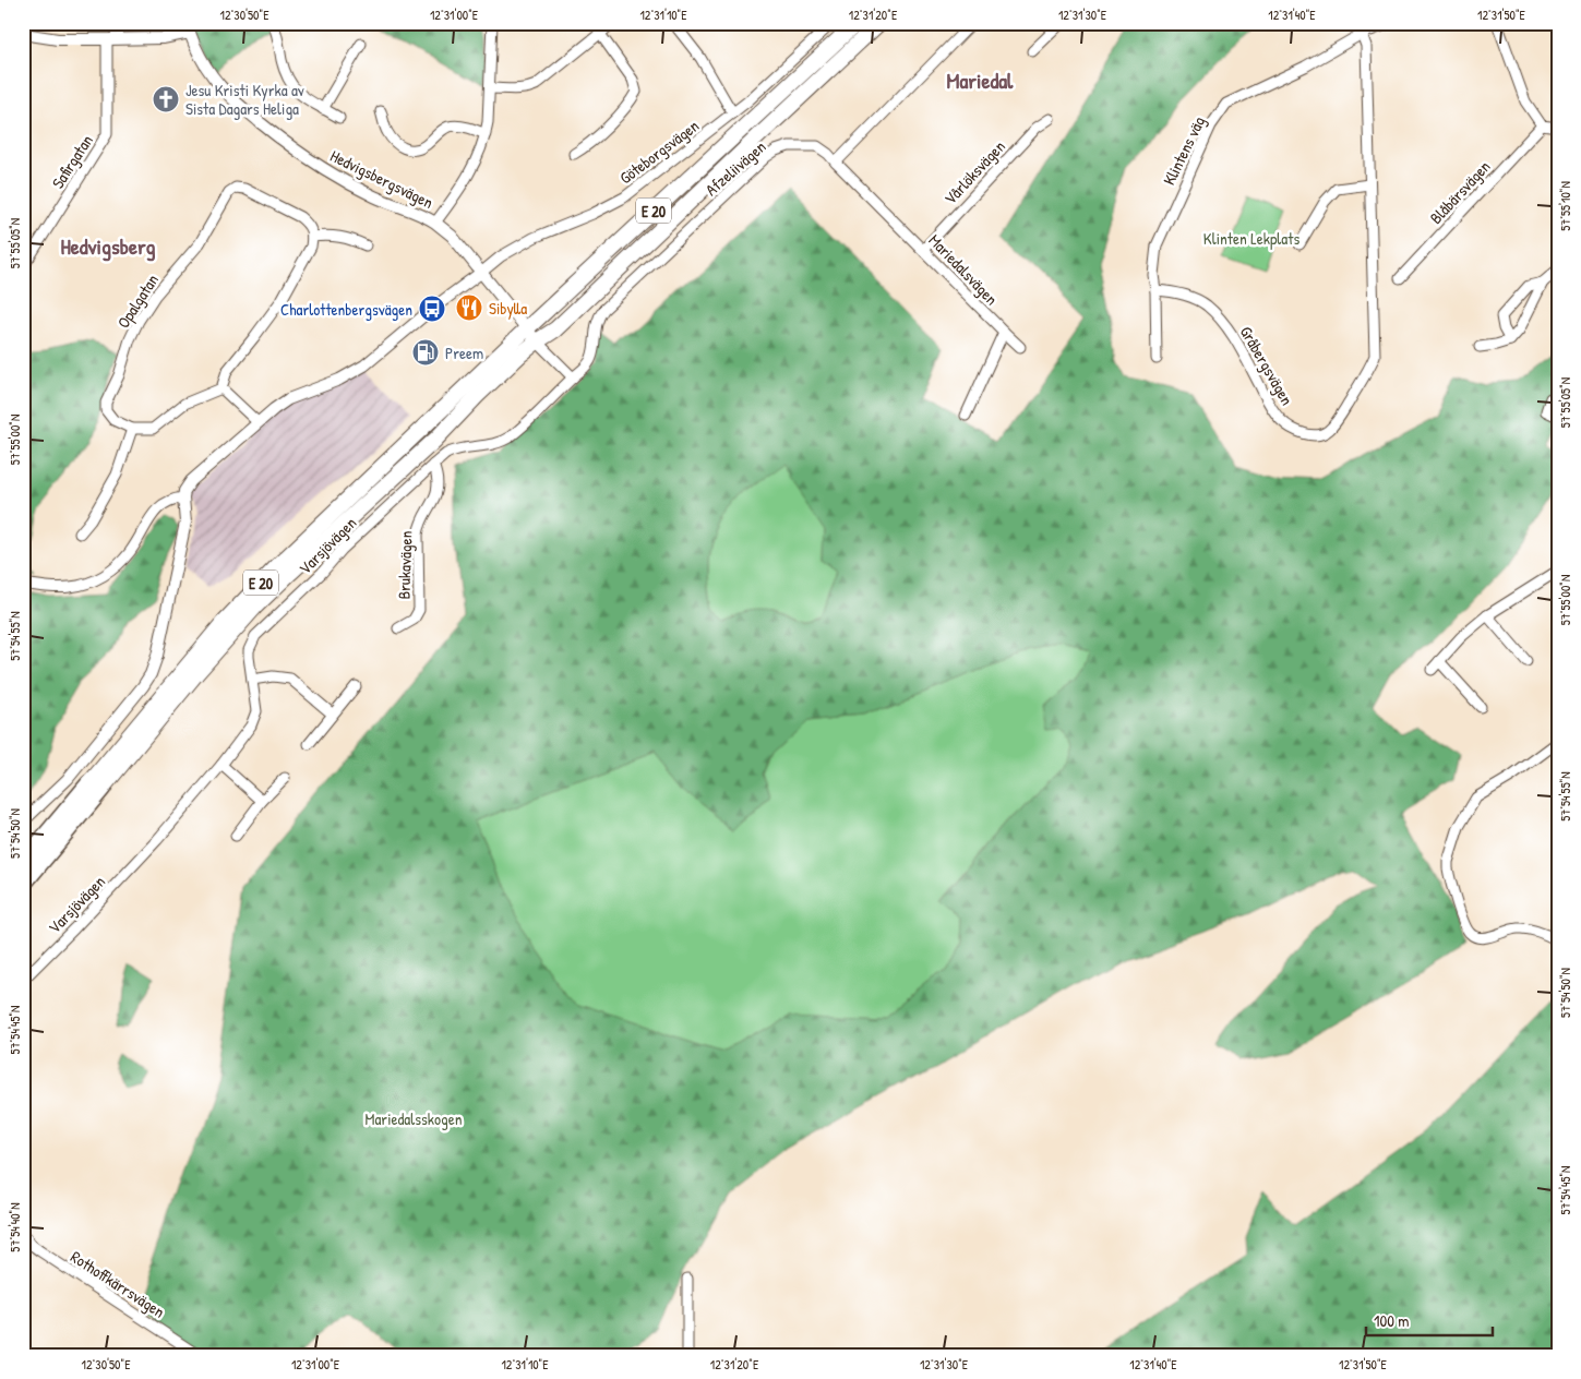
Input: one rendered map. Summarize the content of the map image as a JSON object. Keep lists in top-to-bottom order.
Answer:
{
  "streets": {
    "highway": ["E 20"],
    "street": [
      "Klintens väg",
      "Göteborgsvägen",
      "Safirgatan",
      "Afzeliivägen",
      "Vårlöksvägen",
      "Hedvigsbergsvägen",
      "Blåbärsvägen",
      "Mariedalsvägen",
      "Opalgatan",
      "Gråbergsvägen",
      "Varsjövägen",
      "Brukavägen",
      "Rothoffkärrsvägen"
    ]
  },
  "crossings": [
    ["Klintens väg", "Gråbergsvägen"],
    ["Göteborgsvägen", "Hedvigsbergsvägen"],
    ["Safirgatan", "Hedvigsbergsvägen"],
    ["Afzeliivägen", "Mariedalsvägen"],
    ["Afzeliivägen", "Varsjövägen"],
    ["Vårlöksvägen", "Mariedalsvägen"],
    ["Hedvigsbergsvägen", "E 20"],
    ["Varsjövägen", "Brukavägen"]
  ],
  "districts": ["Mariedal", "Hedvigsberg"],
  "parks": ["Klinten Lekplats", "Mariedalsskogen"],
  "places": {
    "church": ["Jesu Kristi Kyrka av Sista Dagars Heliga"],
    "restaurant": ["Sibylla"],
    "bus stop": ["Charlottenbergsvägen"],
    "fuel station": ["Preem"]
  },
  "scale_bar": "100 m",
  "coordinates": [
    "12°30'50\"E",
    "12°31'00\"E",
    "12°31'10\"E",
    "12°31'20\"E",
    "12°31'30\"E",
    "12°31'40\"E",
    "12°31'50\"E",
    "57°55'10\"N",
    "57°55'05\"N",
    "57°55'00\"N",
    "57°54'55\"N",
    "57°54'50\"N",
    "57°54'45\"N",
    "57°54'40\"N"
  ]
}
